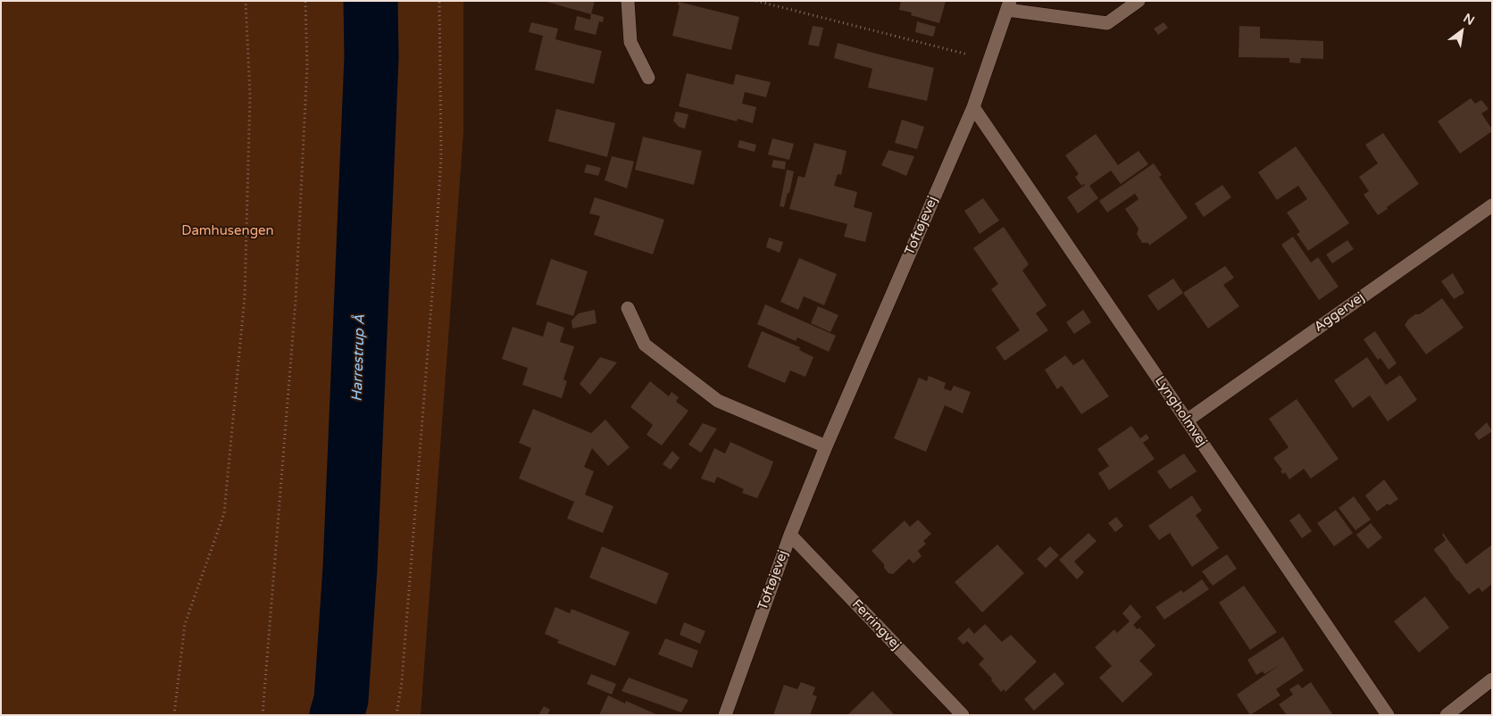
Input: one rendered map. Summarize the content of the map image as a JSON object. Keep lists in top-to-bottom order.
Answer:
{
  "streets": {
    "street": [
      "Toftøjevej",
      "Aggervej",
      "Lyngholmvej",
      "Ferringvej"
    ]
  },
  "crossings": [
    ["Toftøjevej", "Lyngholmvej"],
    ["Toftøjevej", "Ferringvej"],
    ["Aggervej", "Lyngholmvej"]
  ],
  "water": ["Harrestrup Å"],
  "parks": ["Damhusengen"],
  "north": "top right"
}
